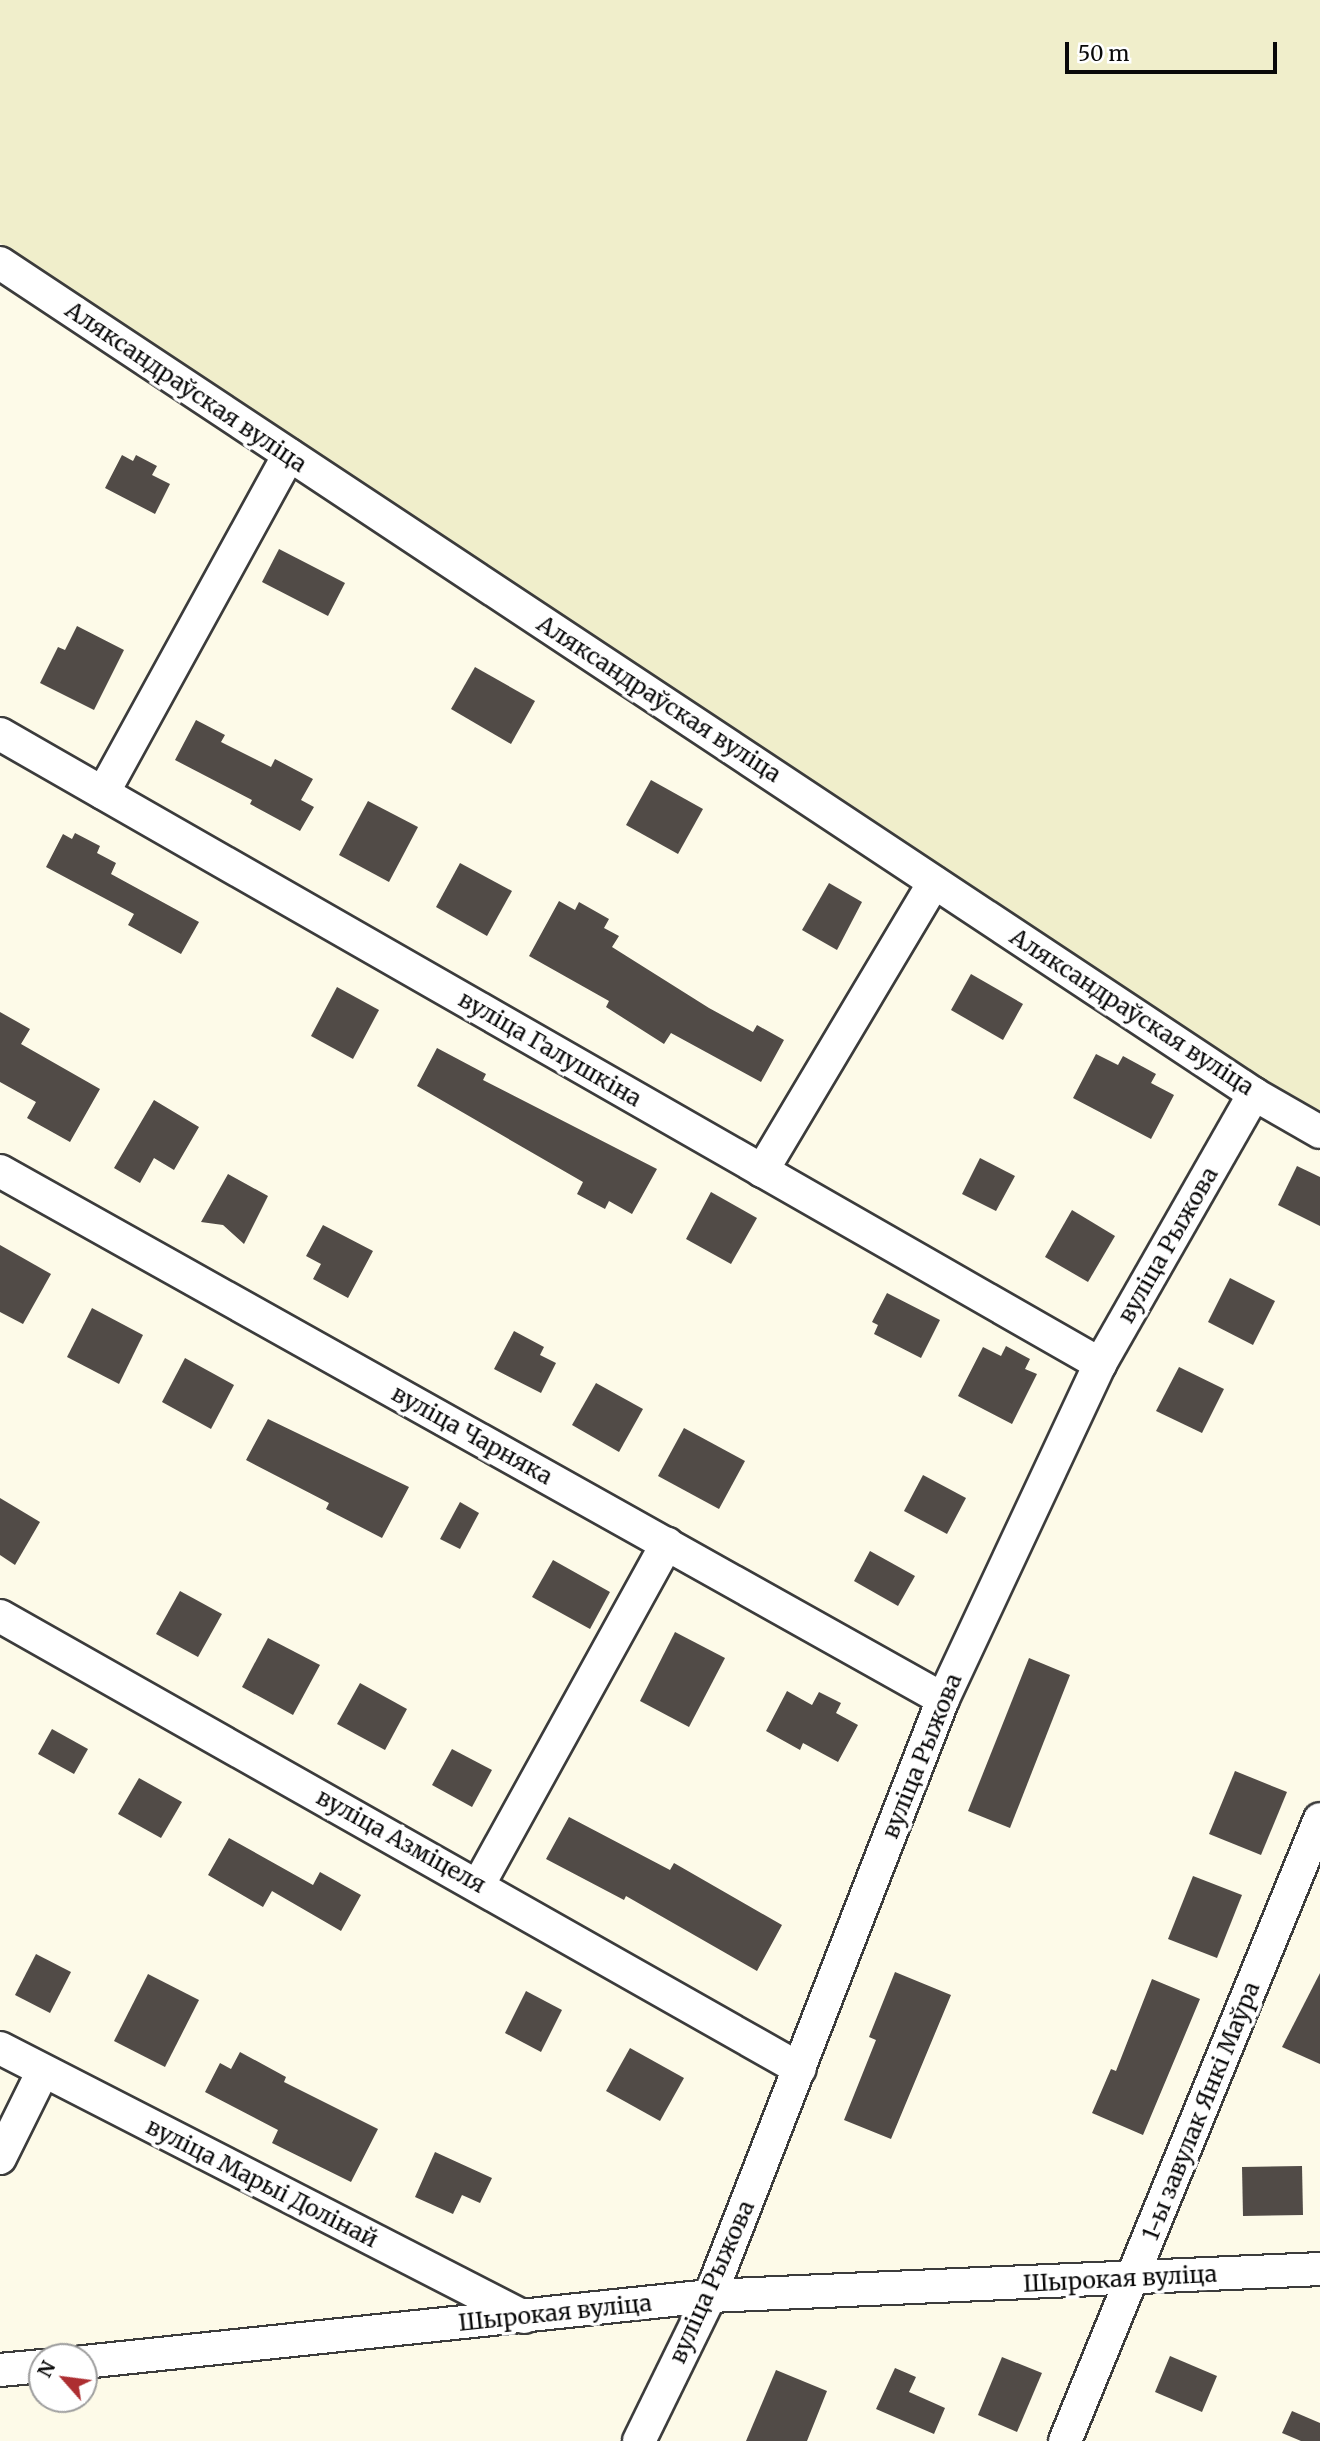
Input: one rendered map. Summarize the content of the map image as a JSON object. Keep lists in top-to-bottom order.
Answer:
{
  "streets": {
    "street": [
      "Аляксандраўская вуліца",
      "вуліца Галушкіна",
      "вуліца Рыжова",
      "вуліца Чарняка",
      "вуліца Азміцеля",
      "1-ы завулак Янкі Маўра",
      "вуліца Марыі Долінай",
      "Шырокая вуліца"
    ]
  },
  "crossings": [
    ["Аляксандраўская вуліца", "вуліца Рыжова"],
    ["вуліца Галушкіна", "вуліца Рыжова"],
    ["вуліца Рыжова", "вуліца Чарняка"],
    ["вуліца Рыжова", "вуліца Азміцеля"],
    ["вуліца Рыжова", "Шырокая вуліца"],
    ["1-ы завулак Янкі Маўра", "Шырокая вуліца"],
    ["вуліца Марыі Долінай", "Шырокая вуліца"]
  ],
  "scale_bar": "50 m",
  "north": "top left"
}
